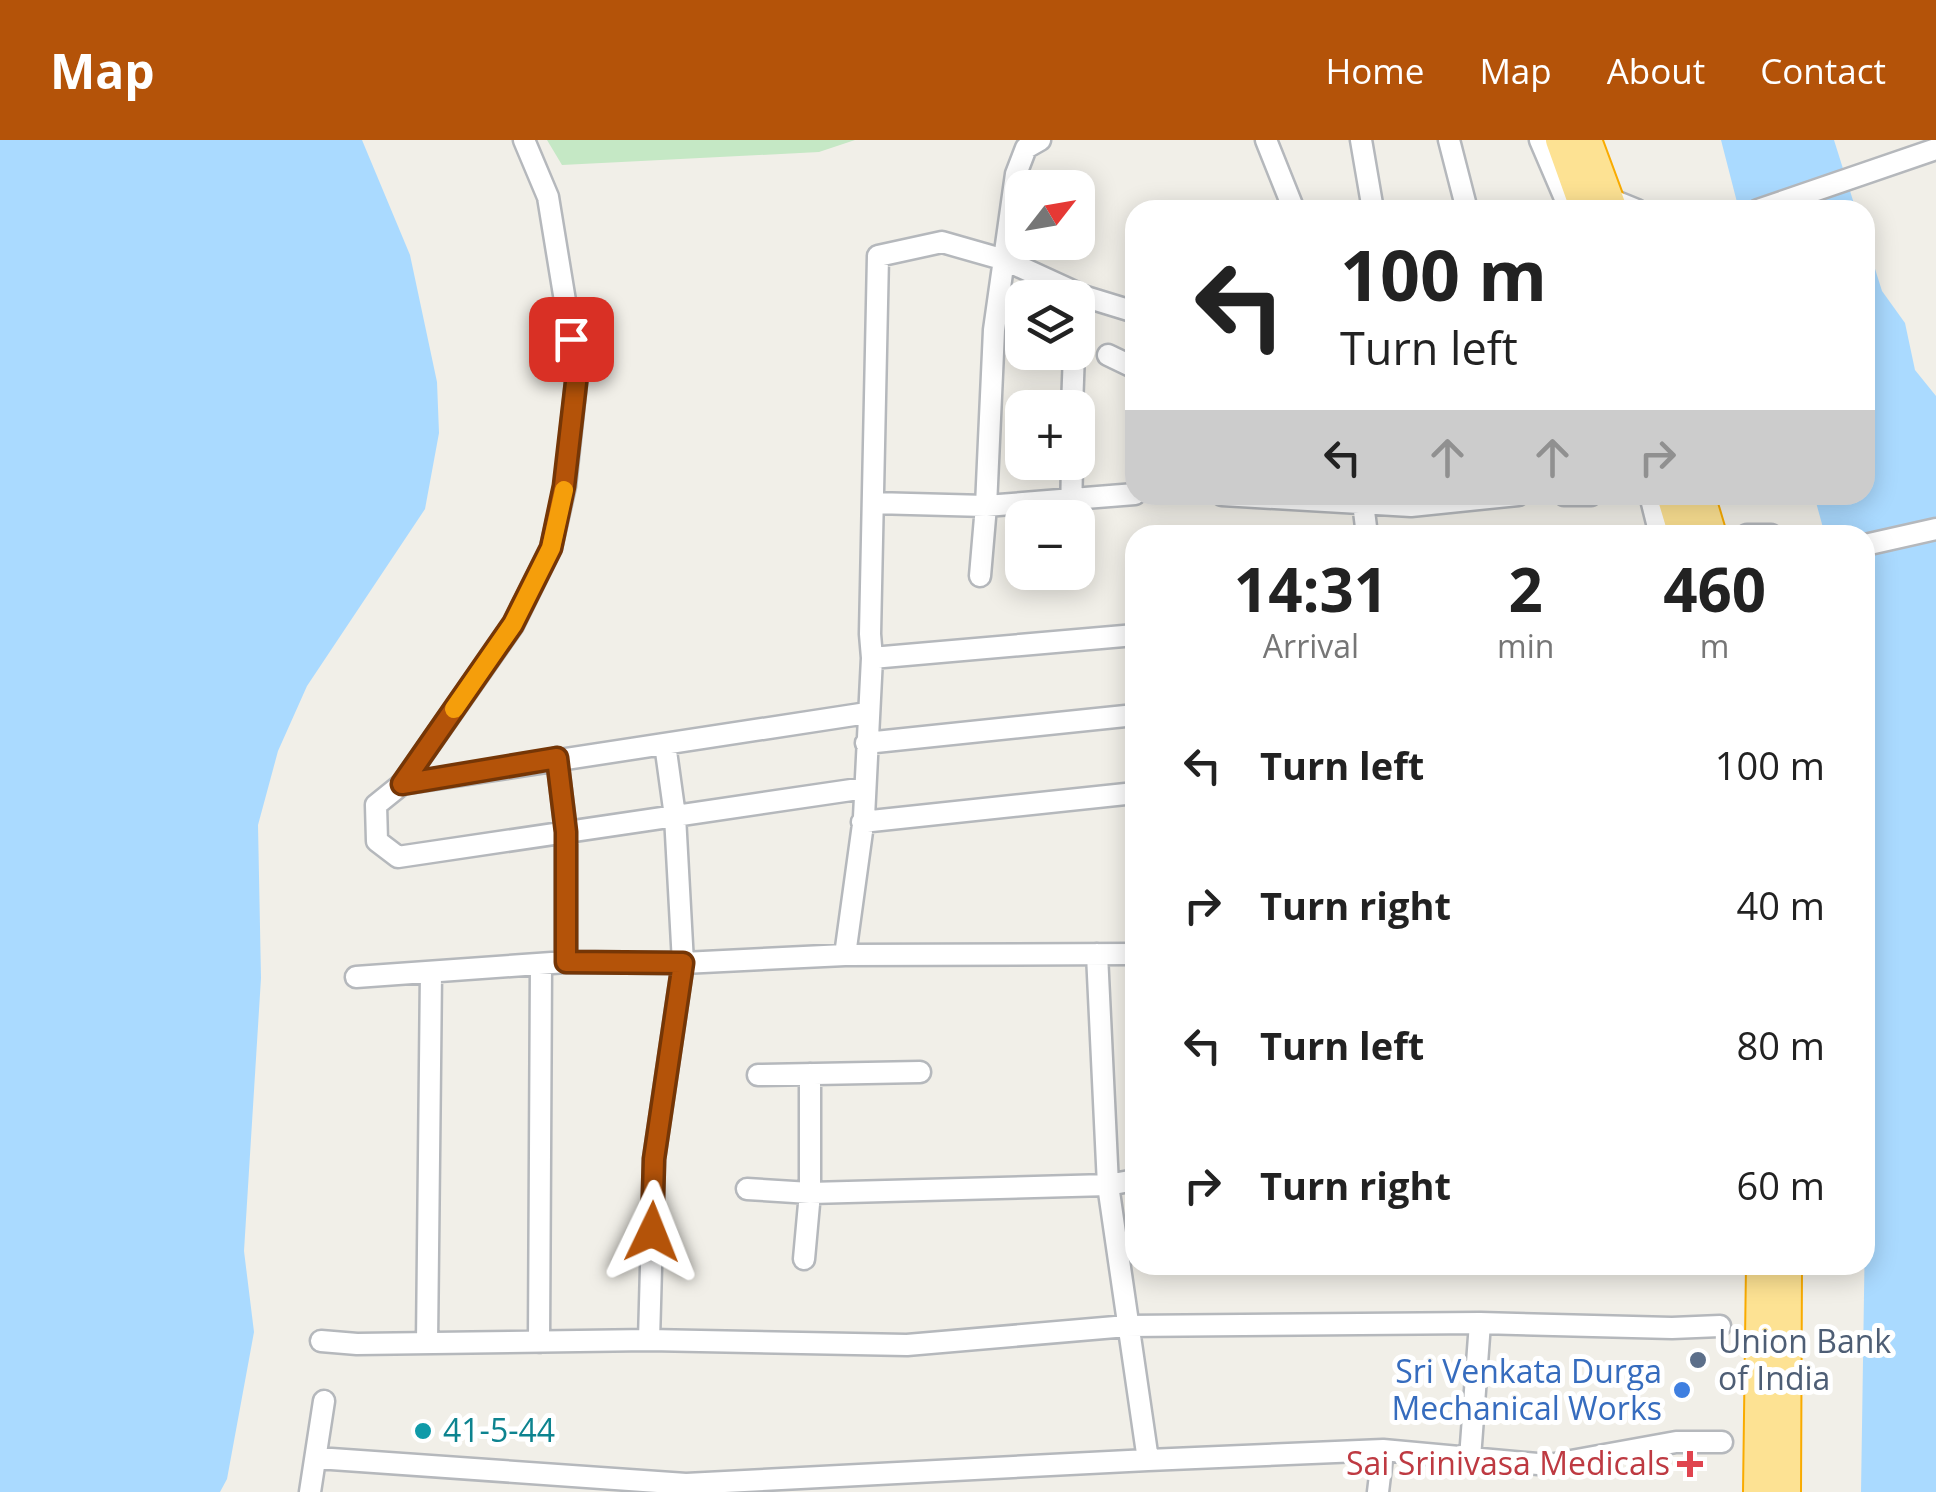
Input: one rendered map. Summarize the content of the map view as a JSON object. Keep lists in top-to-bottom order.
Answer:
{
  "places": {
    "other": ["Union Bank of India", "Sri Venkata Durga Mechanical Works", "41-5-44"],
    "health": ["Sai Srinivasa Medicals"]
  },
  "north": "top right",
  "page": {
    "header": "Map",
    "nav": [
      "Home",
      "Map",
      "About",
      "Contact"
    ],
    "map_buttons": ["+", "−"],
    "turn": ["100 m", "Turn left"],
    "eta": [
      "14:31",
      "Arrival",
      "2",
      "min",
      "460",
      "m"
    ],
    "list": [
      {
        "name": "Turn left",
        "value": "100 m"
      },
      {
        "name": "Turn right",
        "value": "40 m"
      },
      {
        "name": "Turn left",
        "value": "80 m"
      },
      {
        "name": "Turn right",
        "value": "60 m"
      }
    ]
  }
}
